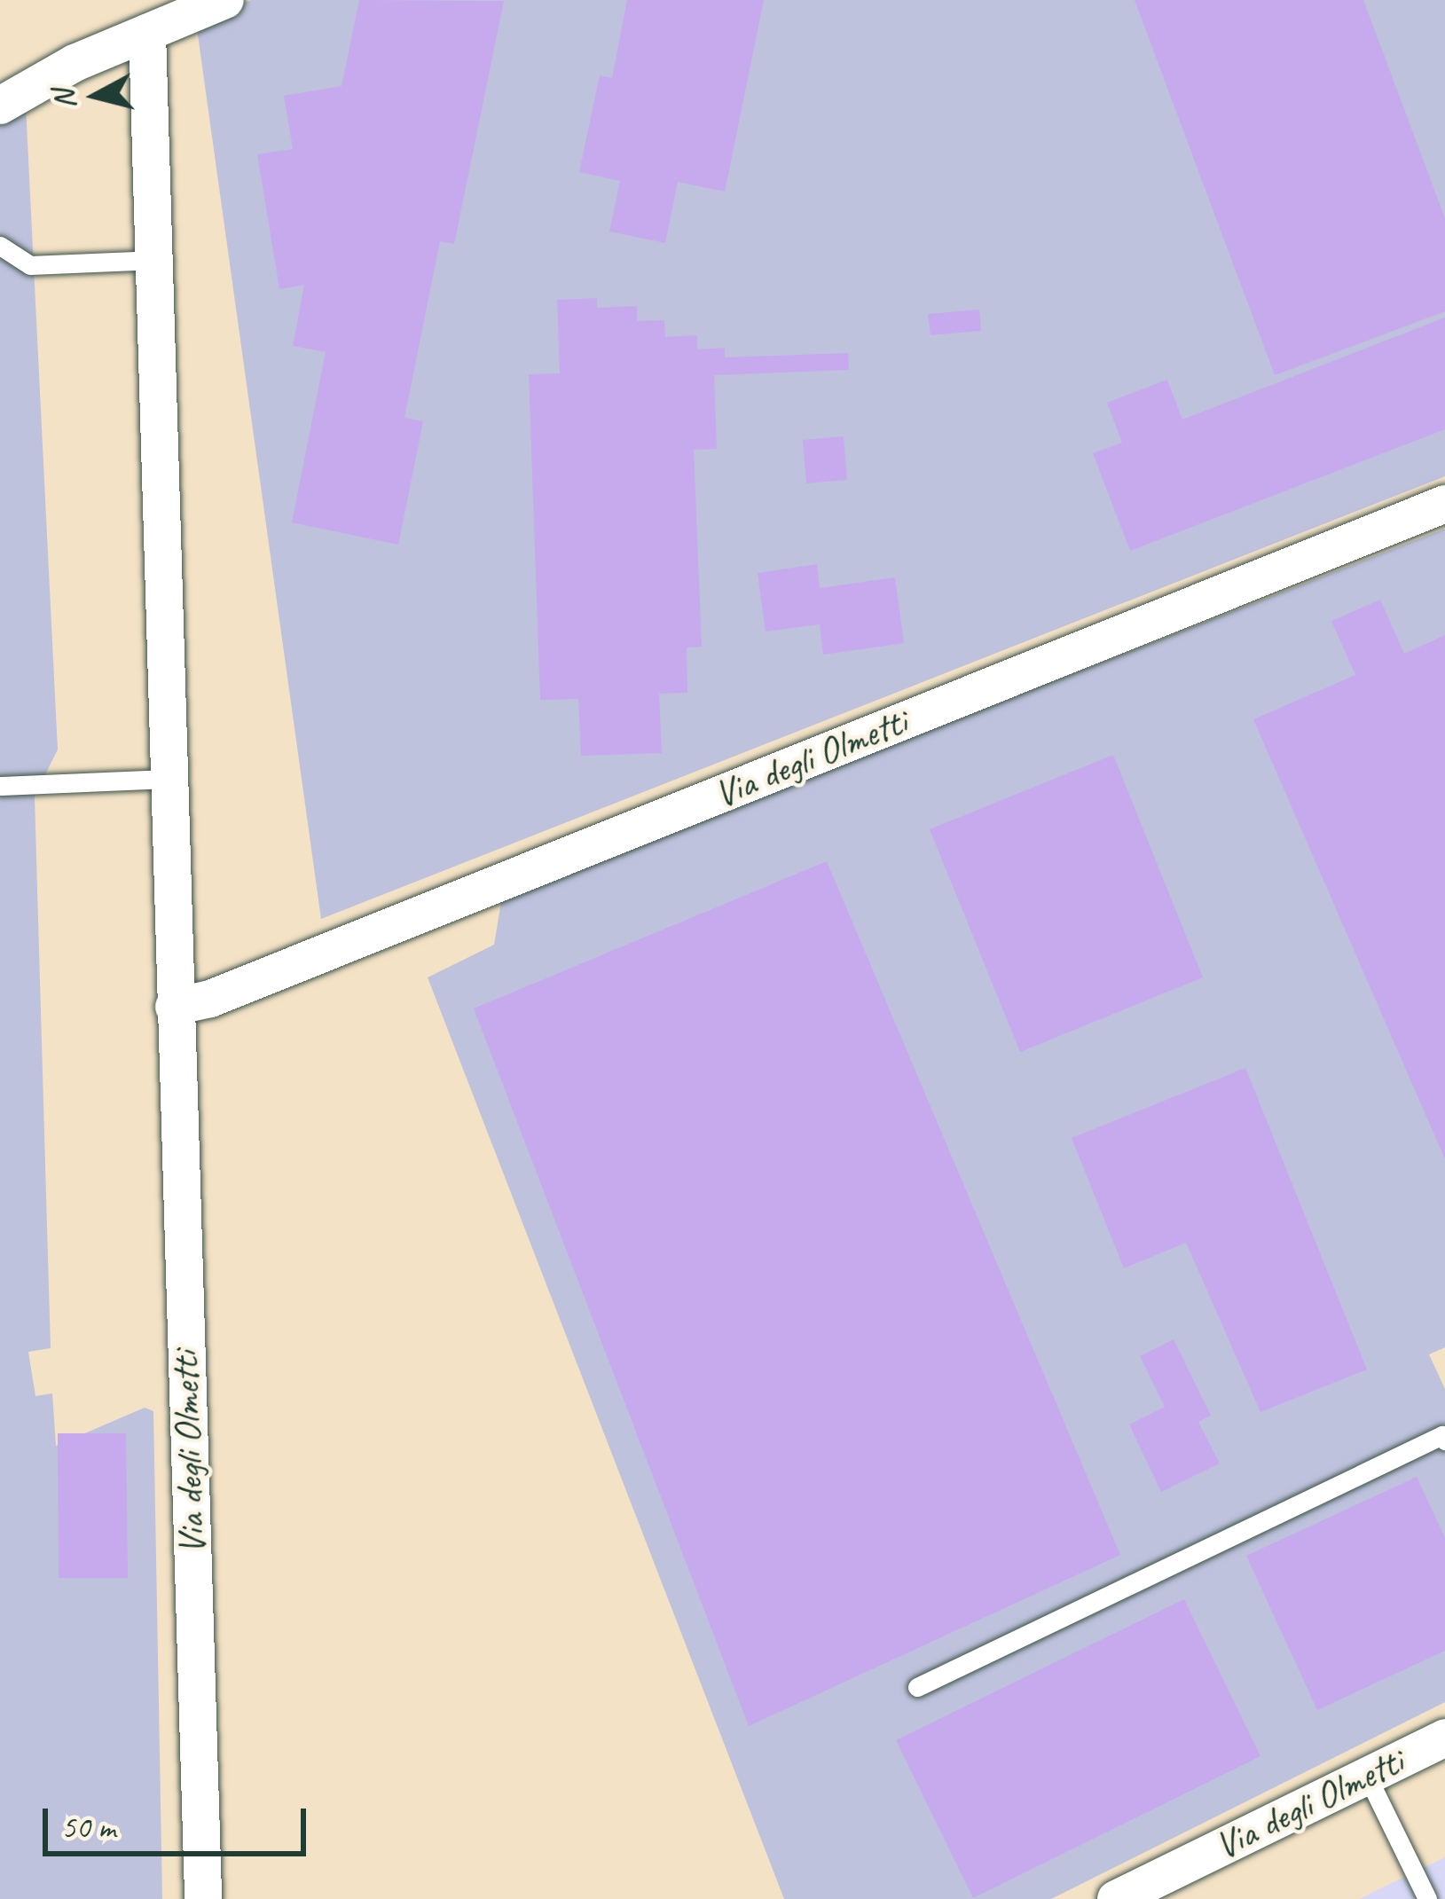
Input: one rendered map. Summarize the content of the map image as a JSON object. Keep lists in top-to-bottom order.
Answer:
{
  "streets": {
    "street": ["Via degli Olmetti"]
  },
  "scale_bar": "50 m",
  "north": "left"
}
